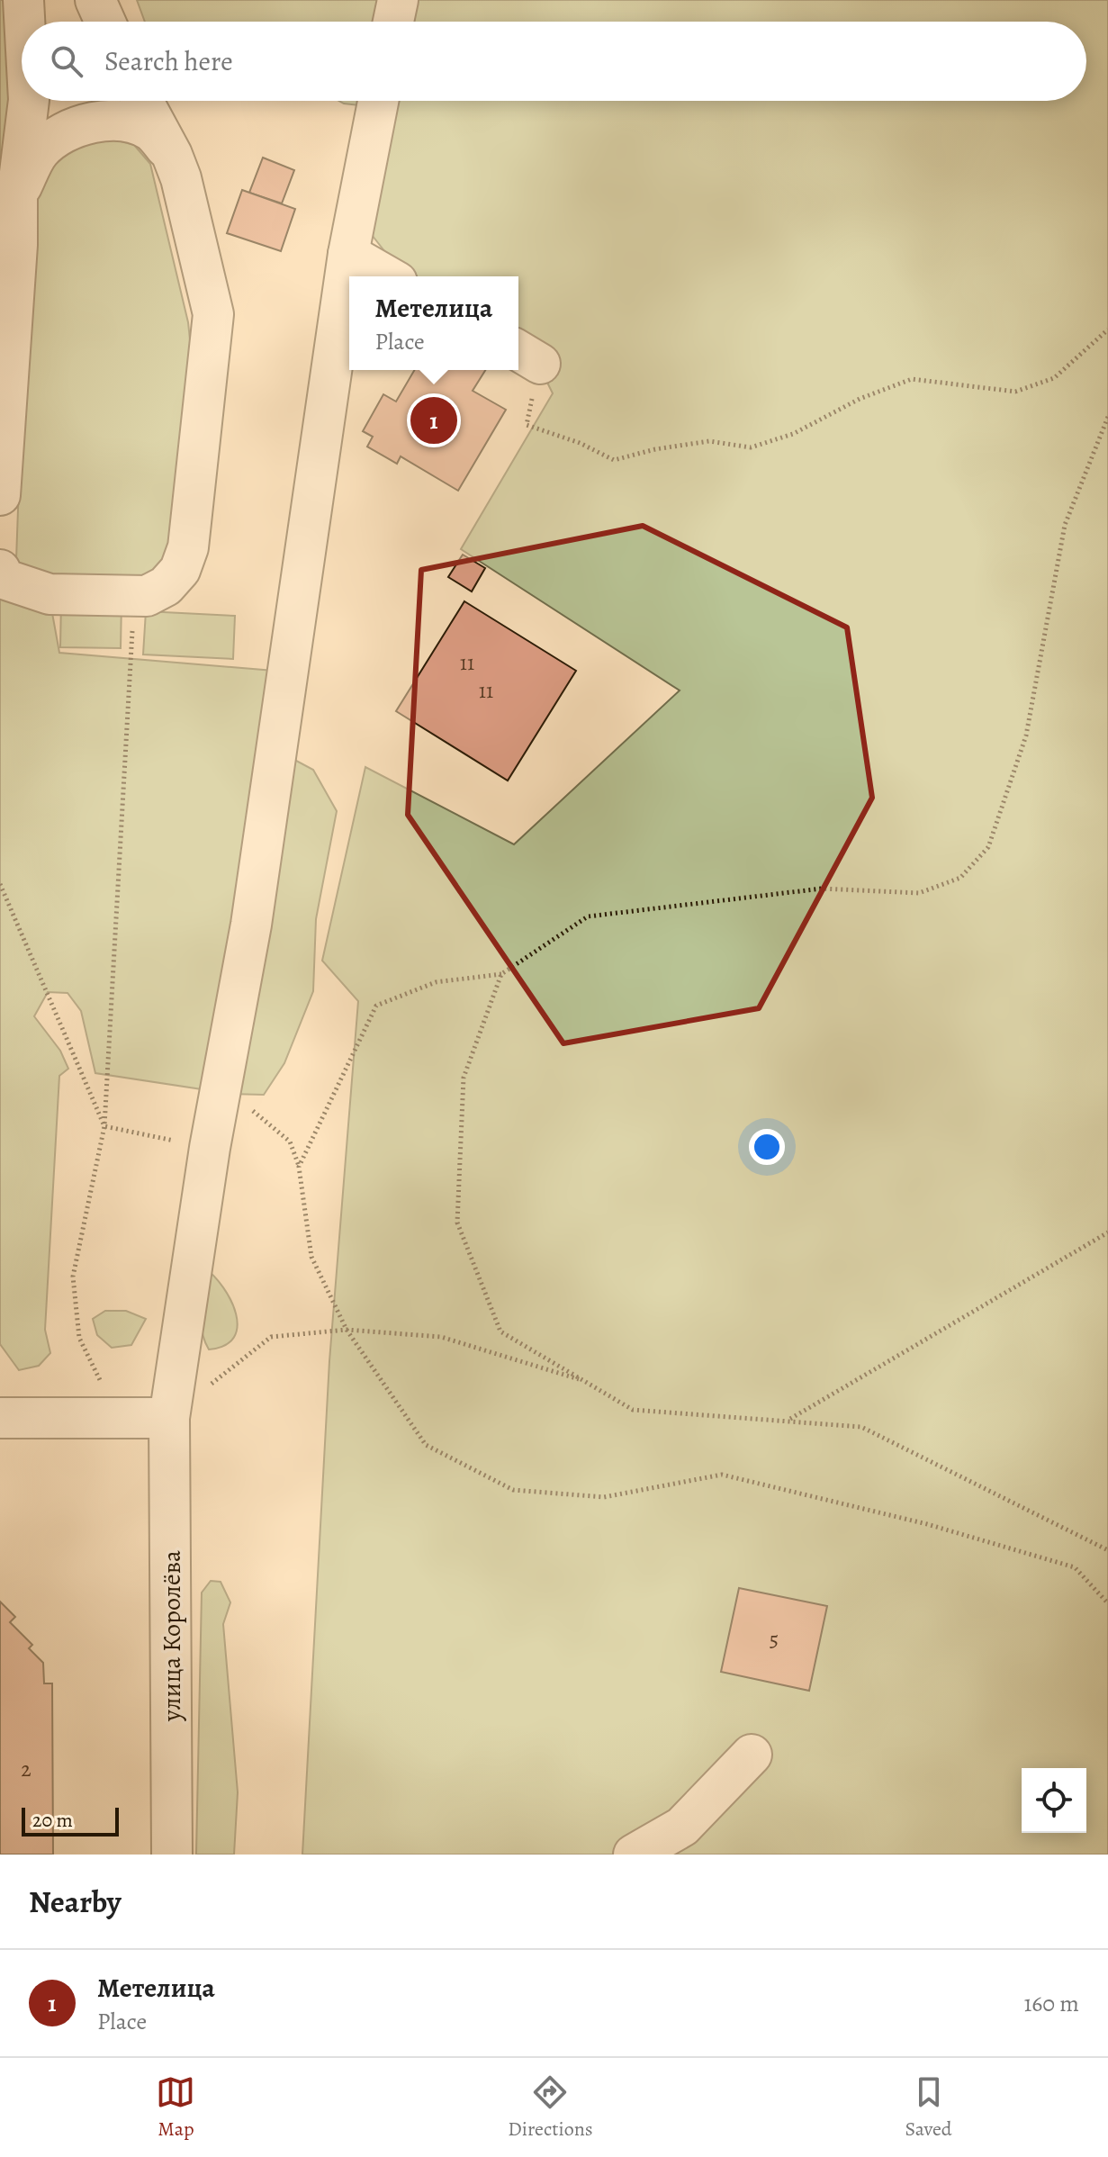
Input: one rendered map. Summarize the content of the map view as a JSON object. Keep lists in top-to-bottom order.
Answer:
{
  "streets": {
    "street": ["улица Королёва"]
  },
  "house_numbers": [
    "11",
    "11",
    "5",
    "2"
  ],
  "scale_bar": "20 m",
  "page": {
    "search": "Search here",
    "popup": ["Метелица", "Place"],
    "pins": "1",
    "scale": "20 m",
    "heading": "Nearby",
    "list": [
      {
        "mark": "1",
        "name": "Метелица",
        "note": "Place",
        "value": "160 m"
      }
    ],
    "nav": ["Map", "Directions", "Saved"]
  }
}
